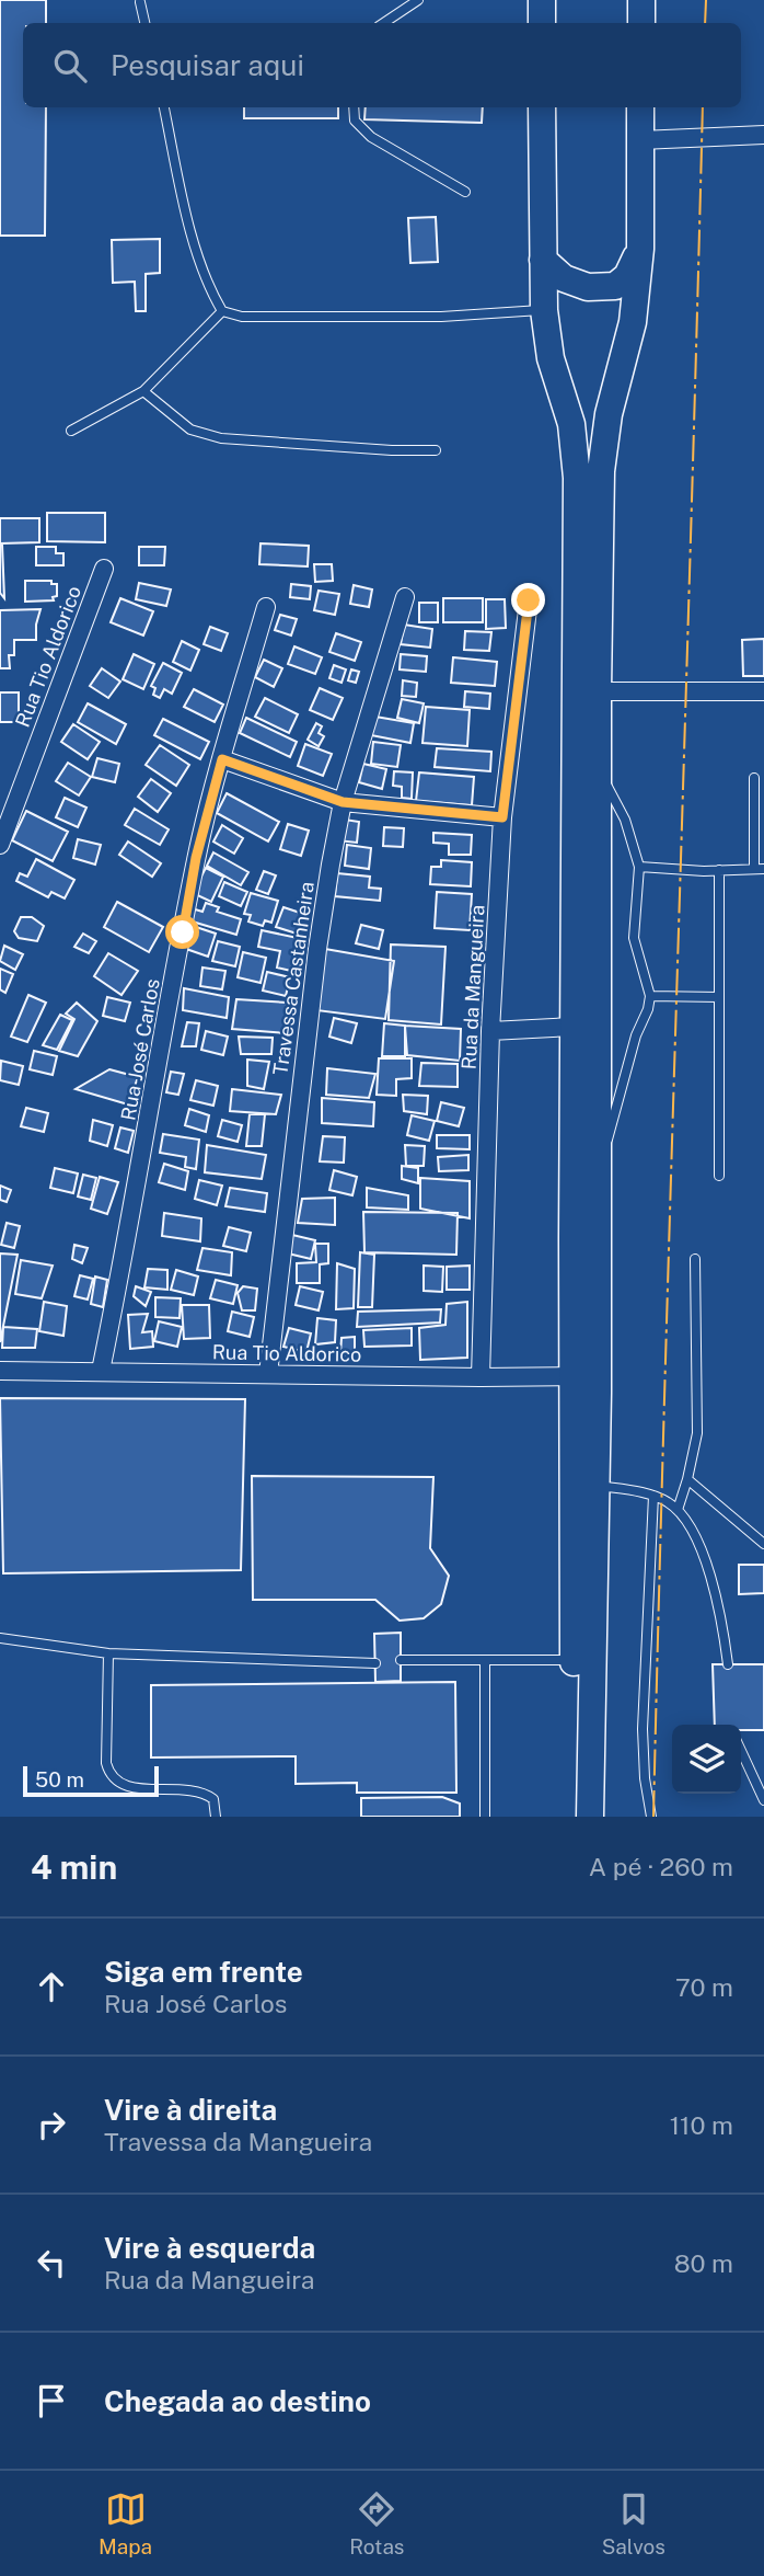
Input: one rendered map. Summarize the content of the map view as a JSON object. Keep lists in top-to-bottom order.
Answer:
{
  "streets": {
    "street": [
      "Rua Tio Aldorico",
      "Travessa Castanheira",
      "Rua da Mangueira",
      "Rua José Carlos"
    ]
  },
  "crossings": [
    ["Rua Tio Aldorico", "Travessa Castanheira"],
    ["Rua Tio Aldorico", "Rua da Mangueira"],
    ["Rua Tio Aldorico", "Rua José Carlos"]
  ],
  "scale_bar": "50 m",
  "page": {
    "search": "Pesquisar aqui",
    "scale": "50 m",
    "heading": ["4 min", "A pé · 260 m"],
    "list": [
      ["Siga em frente", "Rua José Carlos", "70 m"],
      ["Vire à direita", "Travessa da Mangueira", "110 m"],
      ["Vire à esquerda", "Rua da Mangueira", "80 m"],
      "Chegada ao destino"
    ],
    "nav": ["Mapa", "Rotas", "Salvos"]
  }
}
